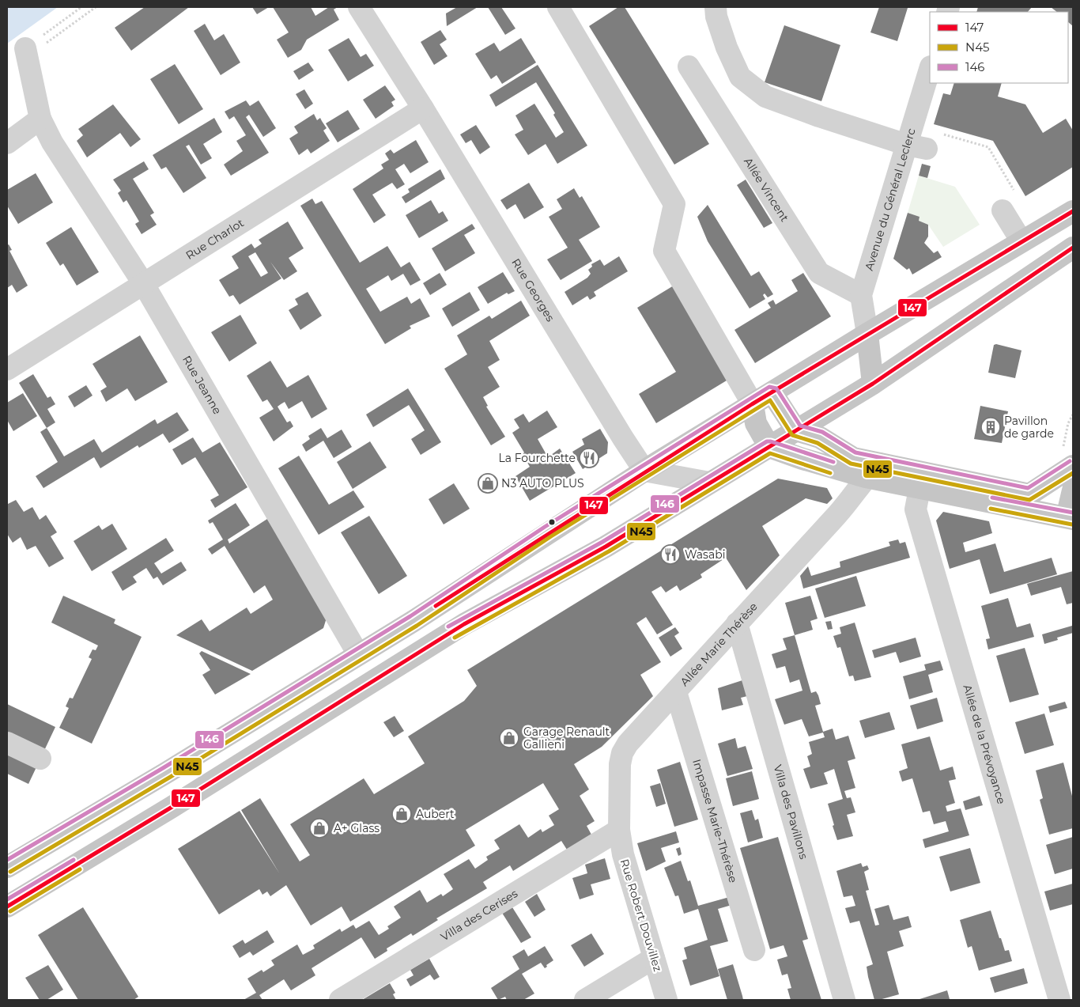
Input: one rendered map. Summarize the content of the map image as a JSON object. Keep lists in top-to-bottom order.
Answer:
{
  "streets": {
    "street": [
      "Allée Vincent",
      "Avenue du Général Leclerc",
      "Rue Charlot",
      "Rue Georges",
      "Rue Jeanne",
      "Allée Marie Thérèse",
      "Allée de la Prévoyance",
      "Villa des Pavillons",
      "Impasse Marie-Thérèse",
      "Villa des Cerises",
      "Rue Robert Douvillez"
    ]
  },
  "crossings": [
    ["Allée Vincent", "Avenue du Général Leclerc"],
    ["Rue Charlot", "Rue Georges"],
    ["Rue Charlot", "Rue Jeanne"],
    ["Allée Marie Thérèse", "Villa des Pavillons"],
    ["Allée Marie Thérèse", "Impasse Marie-Thérèse"],
    ["Allée Marie Thérèse", "Villa des Cerises"],
    ["Allée Marie Thérèse", "Rue Robert Douvillez"],
    ["Villa des Cerises", "Rue Robert Douvillez"]
  ],
  "places": {
    "building": ["Pavillon de garde"],
    "restaurant": ["La Fourchette", "Wasabi"],
    "shop": [
      "N3 AUTO PLUS",
      "Garage Renault Gallieni",
      "Aubert",
      "A+ Glass"
    ]
  },
  "lines": ["transit line 147", "transit line 146", "transit line N45"],
  "legend": ["147", "N45", "146"]
}
